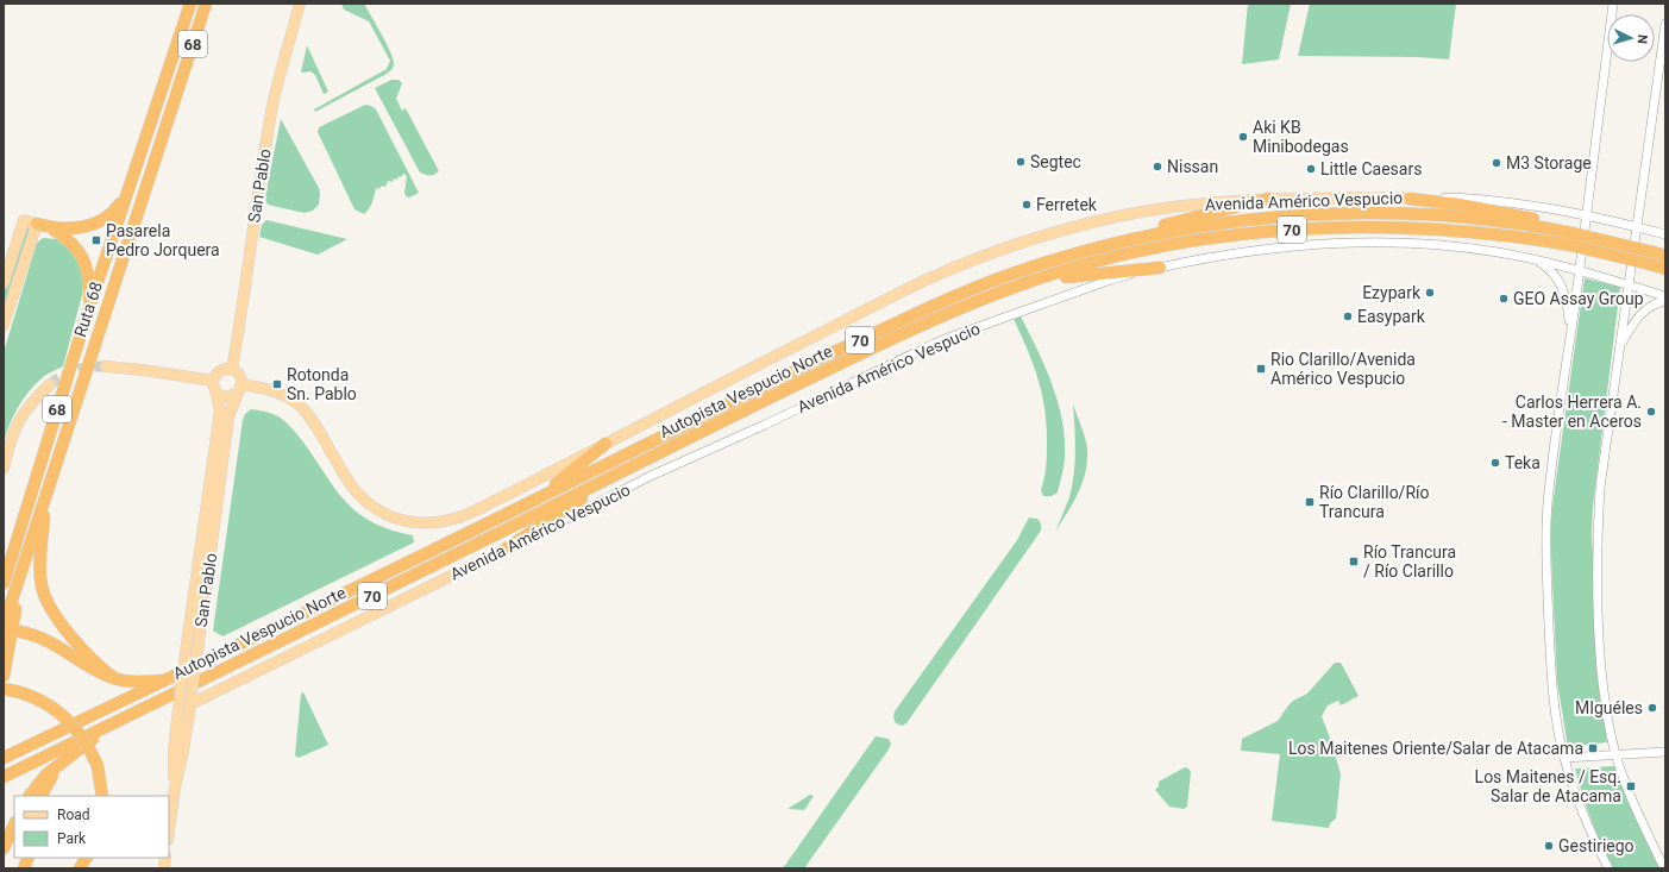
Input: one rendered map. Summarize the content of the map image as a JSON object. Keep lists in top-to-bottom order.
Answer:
{
  "streets": {
    "highway": [
      "68",
      "70",
      "Ruta 68",
      "Autopista Vespucio Norte"
    ],
    "main road": ["San Pablo", "Avenida Américo Vespucio"]
  },
  "crossings": [
    ["San Pablo", "Avenida Américo Vespucio"]
  ],
  "places": {
    "other": [
      "Aki KB Minibodegas",
      "Segtec",
      "M3 Storage",
      "Nissan",
      "Little Caesars",
      "Ferretek",
      "Ezypark",
      "GEO Assay Group",
      "Easypark",
      "Carlos Herrera A. - Master en Aceros",
      "Teka",
      "MIguéles",
      "Gestiriego"
    ],
    "transit": [
      "Pasarela Pedro Jorquera",
      "Rio Clarillo/Avenida Américo Vespucio",
      "Rotonda Sn. Pablo",
      "Río Clarillo/Río Trancura",
      "Río Trancura / Río Clarillo",
      "Los Maitenes Oriente/Salar de Atacama",
      "Los Maitenes / Esq. Salar de Atacama"
    ]
  },
  "legend": ["Road", "Park"],
  "north": "right"
}
